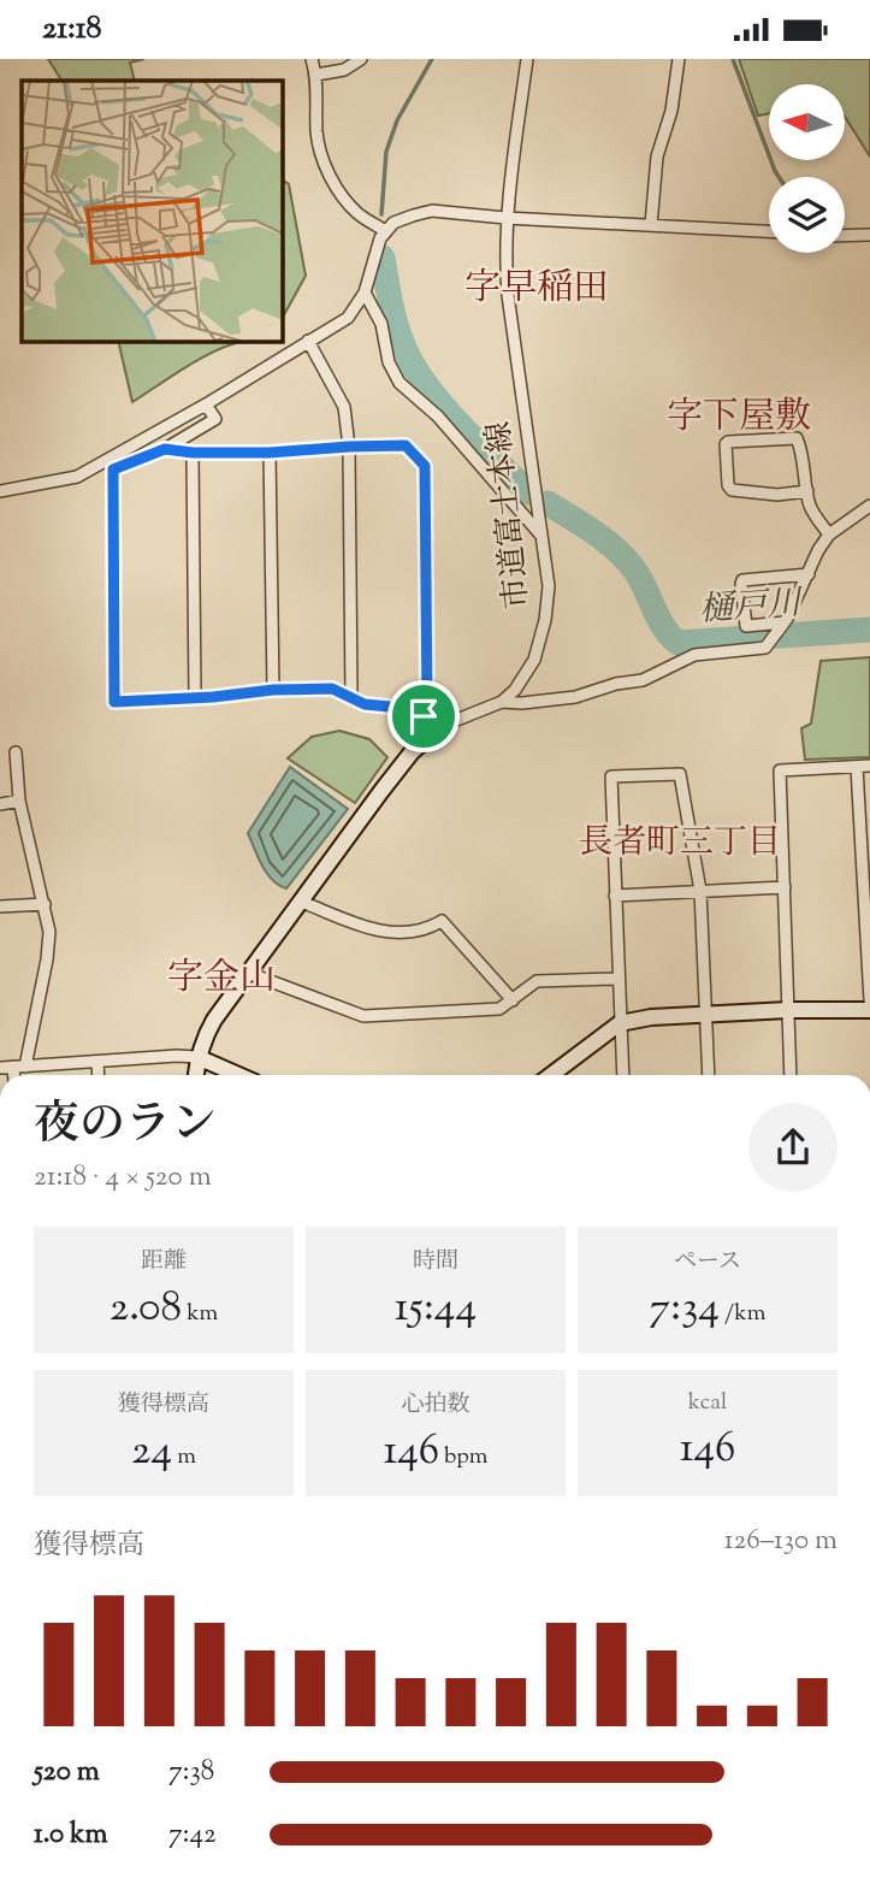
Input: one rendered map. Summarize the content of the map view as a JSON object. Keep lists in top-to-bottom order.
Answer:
{
  "streets": {
    "street": ["市道富士本線"]
  },
  "districts": [
    "字早稲田",
    "字下屋敷",
    "長者町三丁目",
    "字金山"
  ],
  "water": ["樋戸川"],
  "north": "left",
  "page": {
    "status": "21:18",
    "heading": ["夜のラン", "21:18 · 4 × 520 m"],
    "stats": [
      ["距離", "2.08 km"],
      ["時間", "15:44"],
      ["ペース", "7:34 /km"],
      ["獲得標高", "24 m"],
      ["心拍数", "146 bpm"],
      ["kcal", "146"]
    ],
    "chart": ["獲得標高", "126–130 m"],
    "list": [
      {
        "name": "520 m",
        "note": "7:38"
      },
      {
        "name": "1.0 km",
        "note": "7:42"
      }
    ]
  }
}
